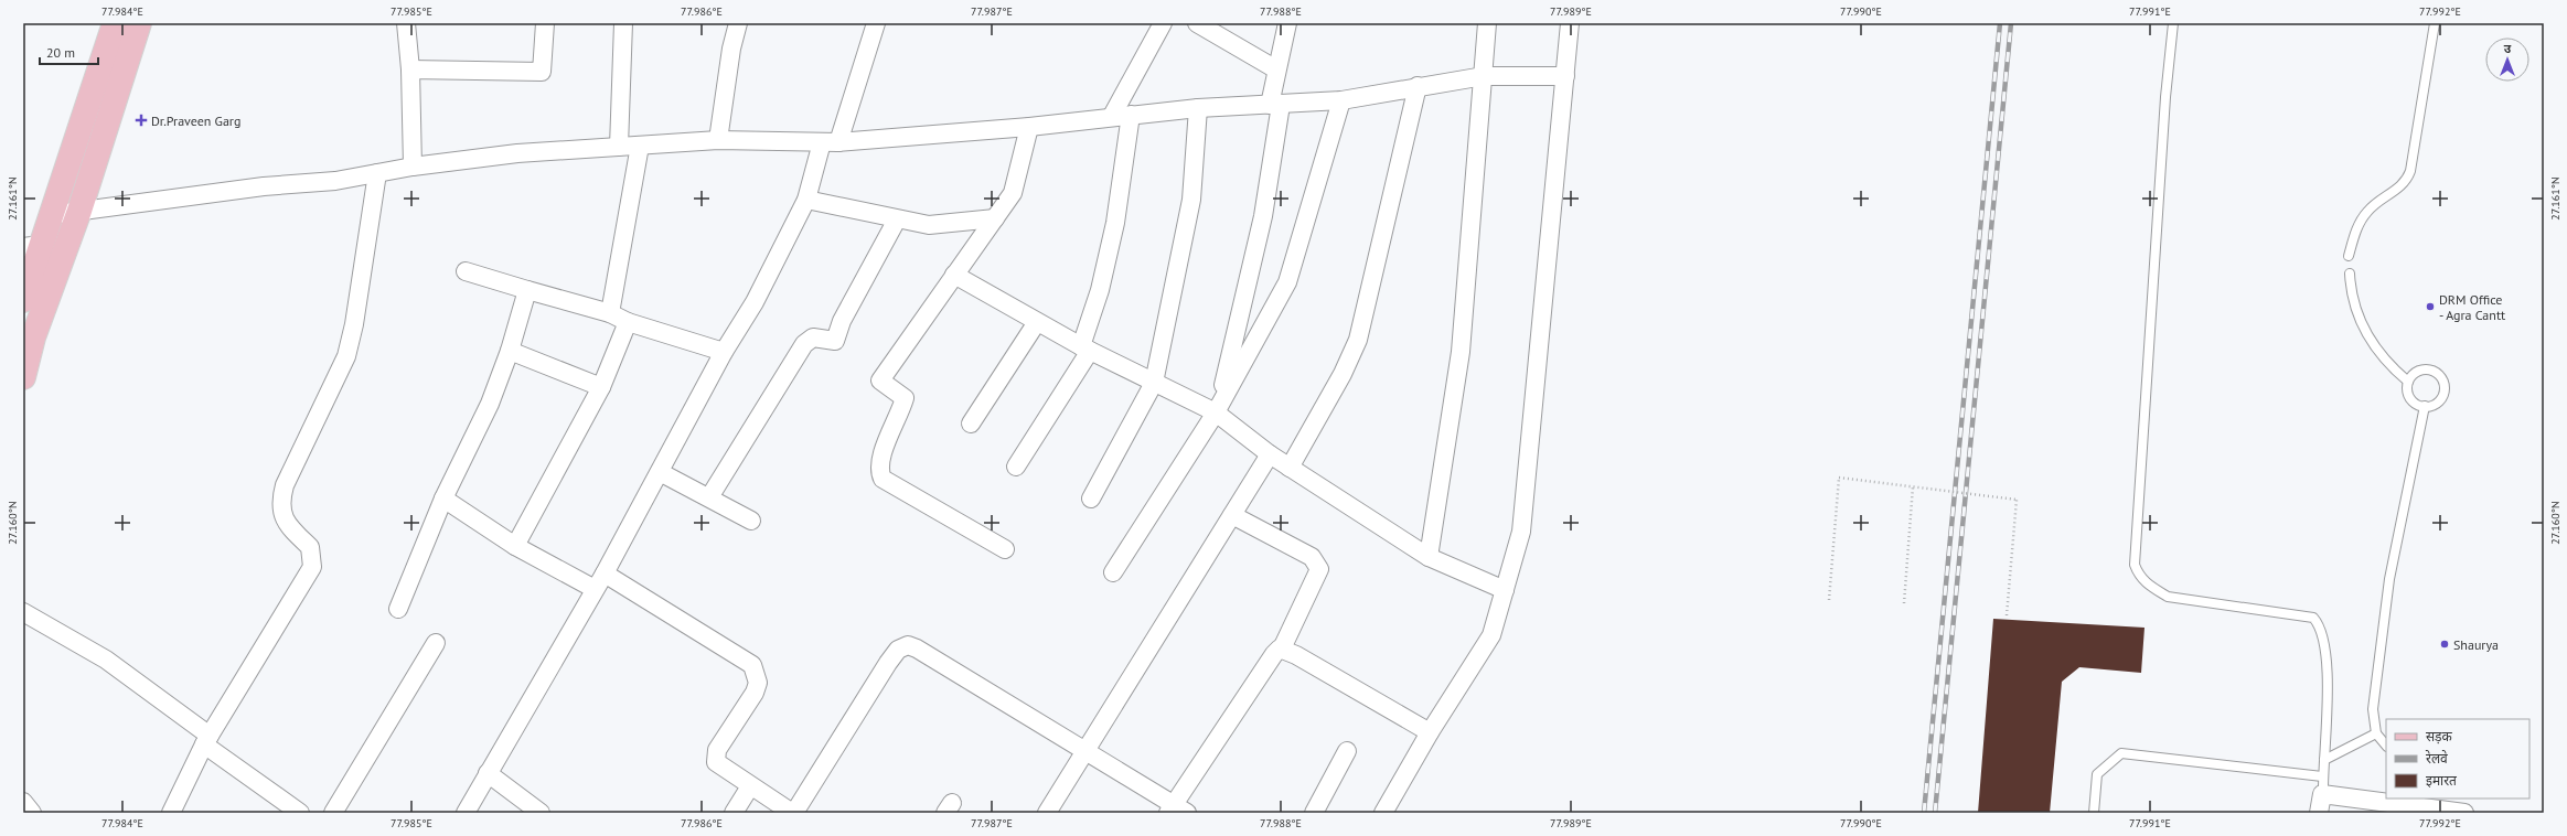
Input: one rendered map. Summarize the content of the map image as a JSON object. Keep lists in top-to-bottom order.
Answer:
{
  "places": {
    "health": ["Dr.Praveen Garg"],
    "other": ["DRM Office - Agra Cantt", "Shaurya"]
  },
  "legend": ["सड़क", "रेलवे", "इमारत"],
  "scale_bar": "20 m",
  "north": "top",
  "coordinates": [
    "77.984°E",
    "77.985°E",
    "77.986°E",
    "77.987°E",
    "77.988°E",
    "77.989°E",
    "77.990°E",
    "77.991°E",
    "77.992°E",
    "27.161°N",
    "27.160°N"
  ]
}
